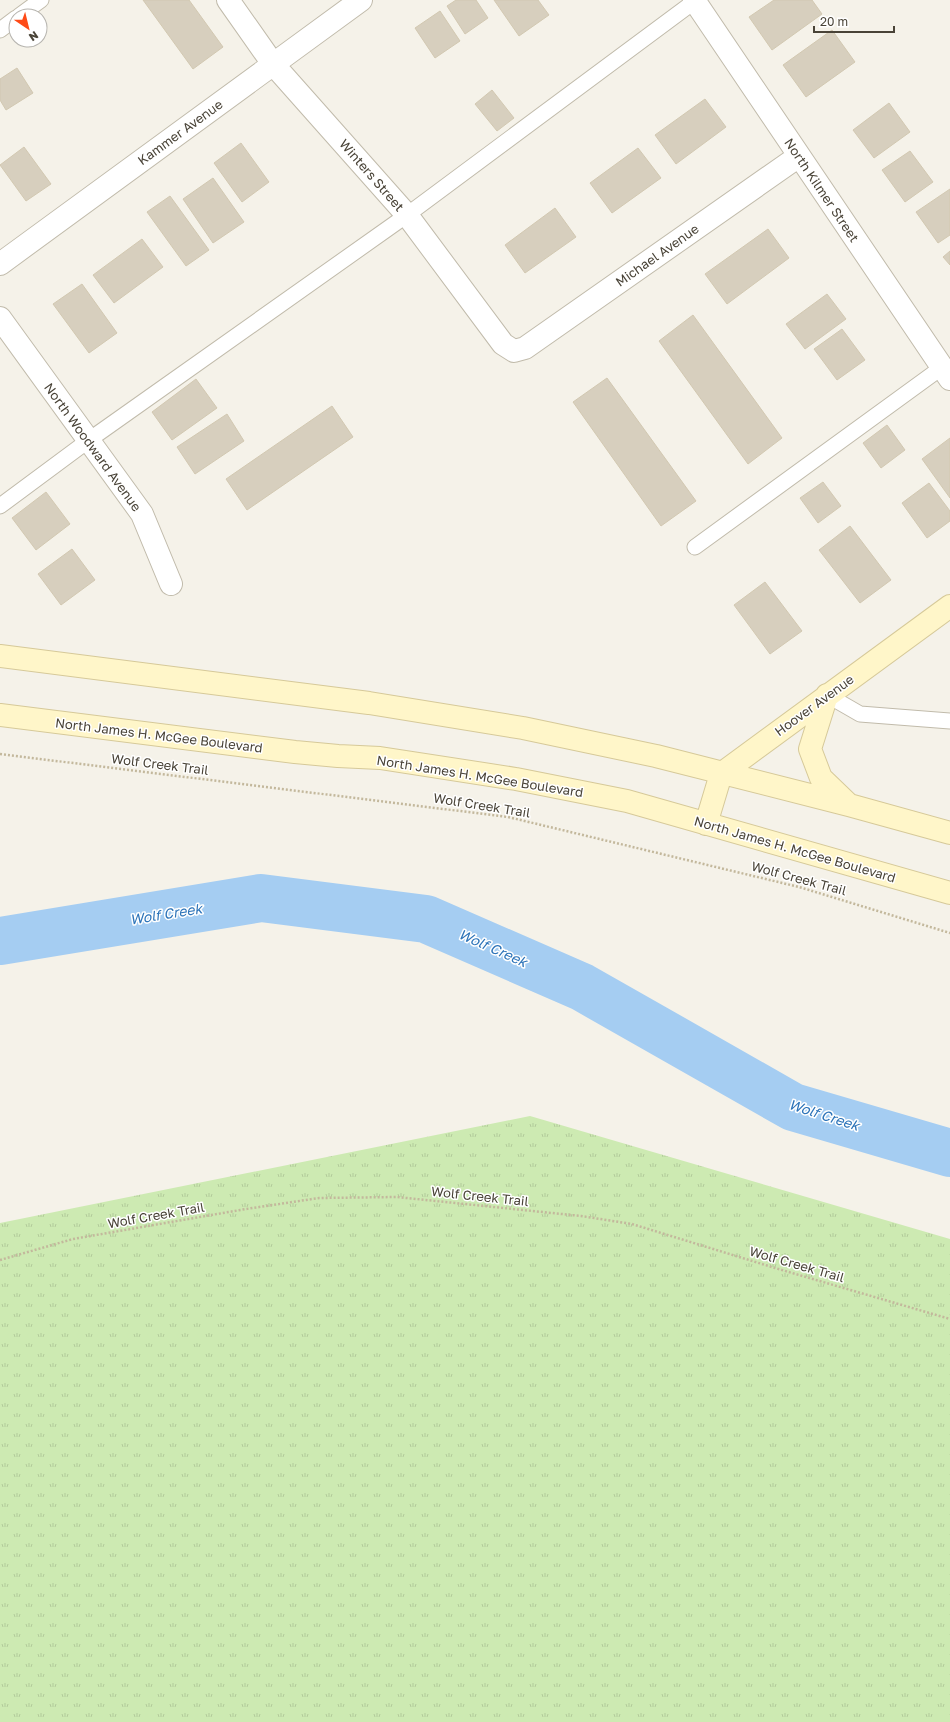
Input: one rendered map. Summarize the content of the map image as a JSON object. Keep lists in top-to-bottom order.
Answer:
{
  "streets": {
    "main road": ["Hoover Avenue", "North James H. McGee Boulevard"],
    "street": [
      "Kammer Avenue",
      "Winters Street",
      "North Kilmer Street",
      "Michael Avenue",
      "North Woodward Avenue"
    ],
    "path": ["Wolf Creek Trail"]
  },
  "crossings": [
    ["Kammer Avenue", "Winters Street"],
    ["Winters Street", "Michael Avenue"],
    ["North Kilmer Street", "Michael Avenue"]
  ],
  "water": ["Wolf Creek"],
  "scale_bar": "20 m",
  "north": "bottom right"
}
